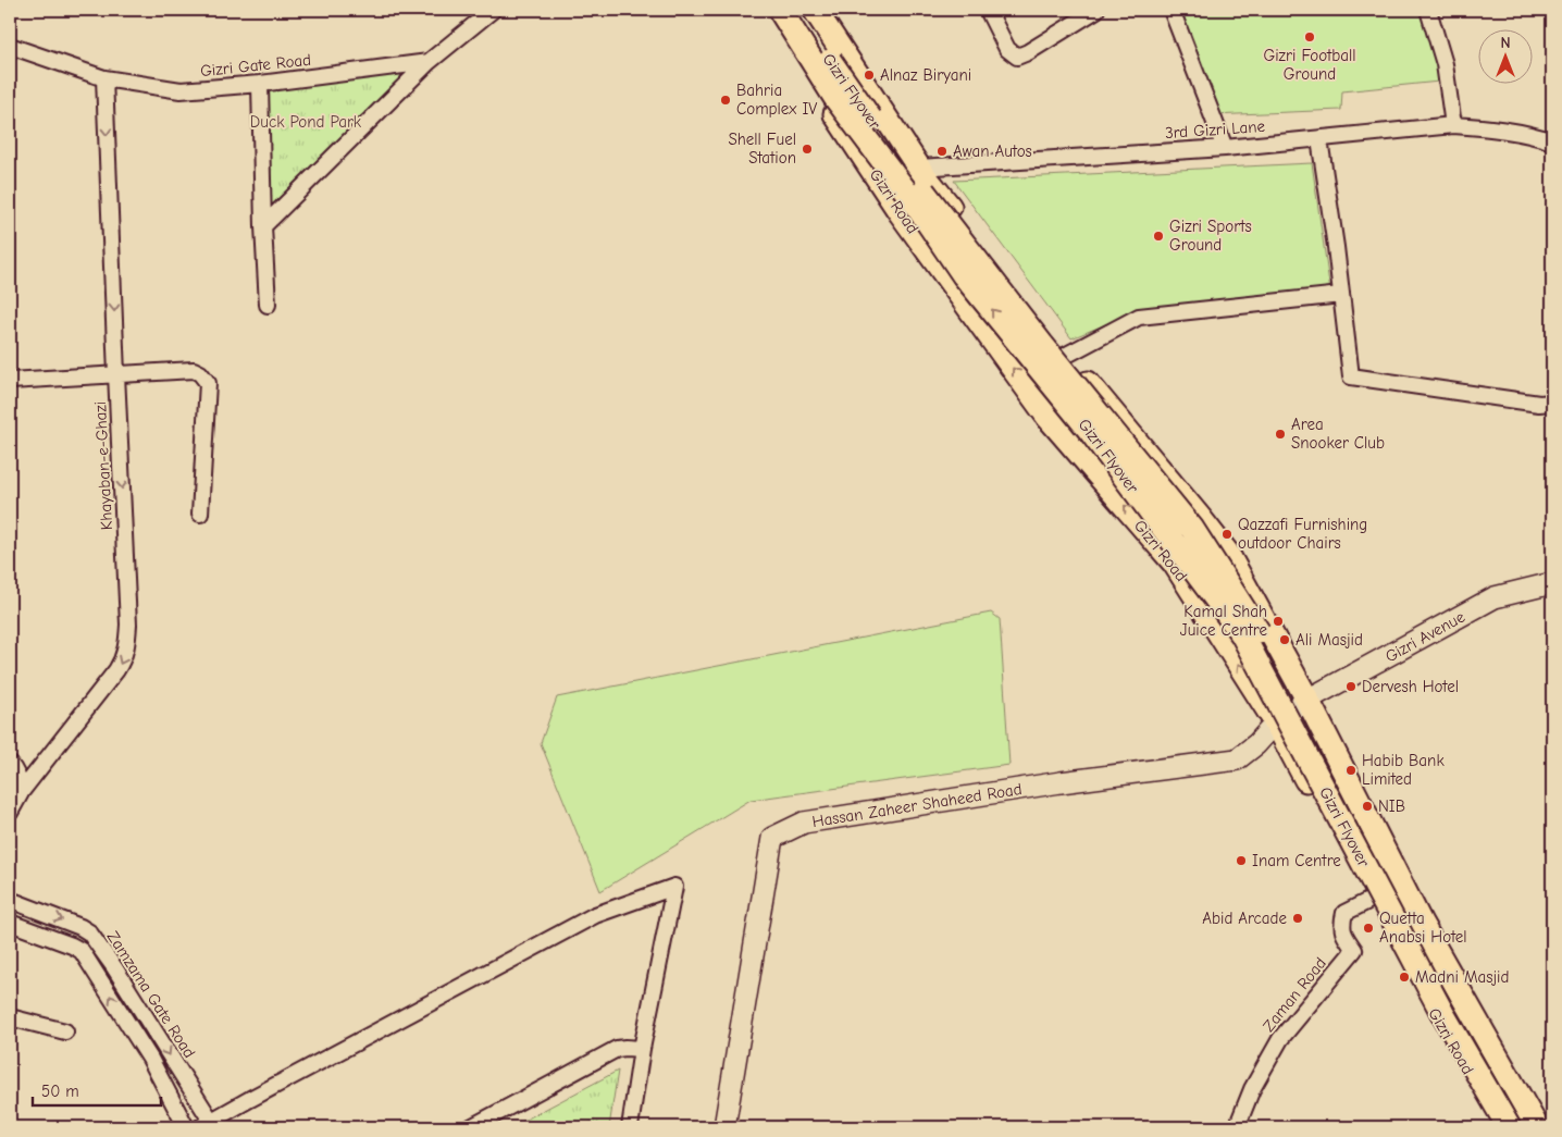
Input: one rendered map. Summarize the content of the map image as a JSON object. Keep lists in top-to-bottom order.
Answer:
{
  "streets": {
    "main road": ["Gizri Flyover", "Gizri Road"],
    "street": [
      "Gizri Gate Road",
      "3rd Gizri Lane",
      "Khayaban-e-Ghazi",
      "Gizri Avenue",
      "Hassan Zaheer Shaheed Road",
      "Zamzama Gate Road",
      "Zaman Road"
    ]
  },
  "crossings": [
    ["Gizri Gate Road", "Khayaban-e-Ghazi"],
    ["3rd Gizri Lane", "Gizri Road"],
    ["Gizri Road", "Gizri Avenue"],
    ["Gizri Road", "Hassan Zaheer Shaheed Road"],
    ["Gizri Road", "Zaman Road"],
    ["Gizri Avenue", "Hassan Zaheer Shaheed Road"]
  ],
  "one_way": ["Khayaban-e-Ghazi"],
  "parks": ["Duck Pond Park"],
  "places": [
    "Gizri Football Ground",
    "Alnaz Biryani",
    "Bahria Complex IV",
    "Shell Fuel Station",
    "Awan Autos",
    "Gizri Sports Ground",
    "Area Snooker Club",
    "Qazzafi Furnishing outdoor Chairs",
    "Kamal Shah Juice Centre",
    "Ali Masjid",
    "Dervesh Hotel",
    "Habib Bank Limited",
    "NIB",
    "Inam Centre",
    "Abid Arcade",
    "Quetta Anabsi Hotel",
    "Madni Masjid"
  ],
  "scale_bar": "50 m",
  "north": "top"
}
